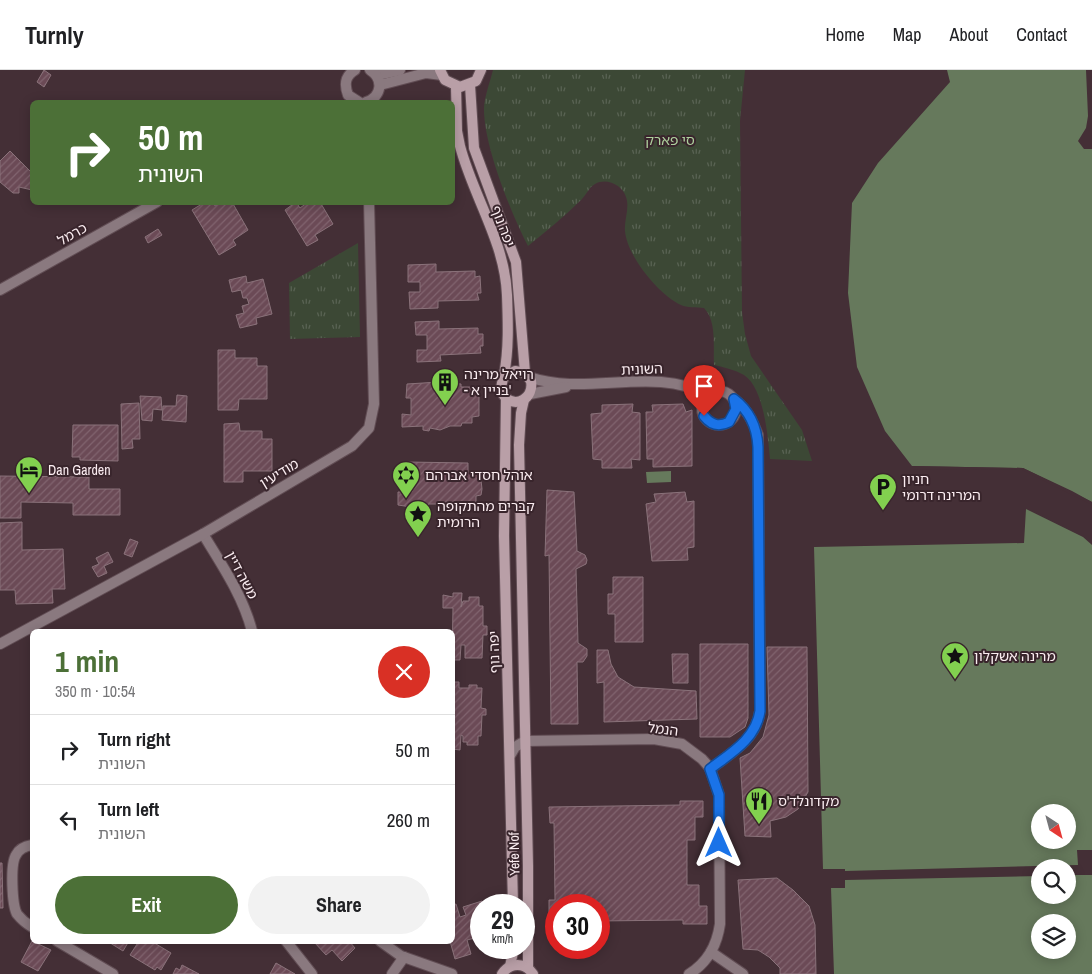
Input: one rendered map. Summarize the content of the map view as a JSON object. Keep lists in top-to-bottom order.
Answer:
{
  "streets": {
    "main road": ["יפה נוף", "Yefe Nof"],
    "street": [
      "כרמל",
      "השונית",
      "מודיעין",
      "משה דיין",
      "הנמל"
    ]
  },
  "crossings": [
    ["יפה נוף", "השונית"],
    ["מודיעין", "משה דיין"],
    ["הנמל", "Yefe Nof"]
  ],
  "parks": ["סי פארק"],
  "places": {
    "building": ["רויאל מרינה - בניין א'"],
    "hotel": ["Dan Garden"],
    "synagogue": ["אוהל חסדי אברהם"],
    "parking": ["חניון המרינה דרומי"],
    "place": ["קברים מהתקופה הרומית", "מרינה אשקלון"],
    "restaurant": ["מקדונלד'ס"]
  },
  "north": "bottom right",
  "page": {
    "header": "Turnly",
    "nav": [
      "Home",
      "Map",
      "About",
      "Contact"
    ],
    "turn": ["50 m", "השונית"],
    "heading": ["1 min", "350 m · 10:54"],
    "list": [
      {
        "name": "Turn right",
        "note": "השונית",
        "value": "50 m"
      },
      {
        "name": "Turn left",
        "note": "השונית",
        "value": "260 m"
      }
    ],
    "buttons": ["Exit", "Share"],
    "speed": "29 km/h",
    "limit": "30"
  }
}
